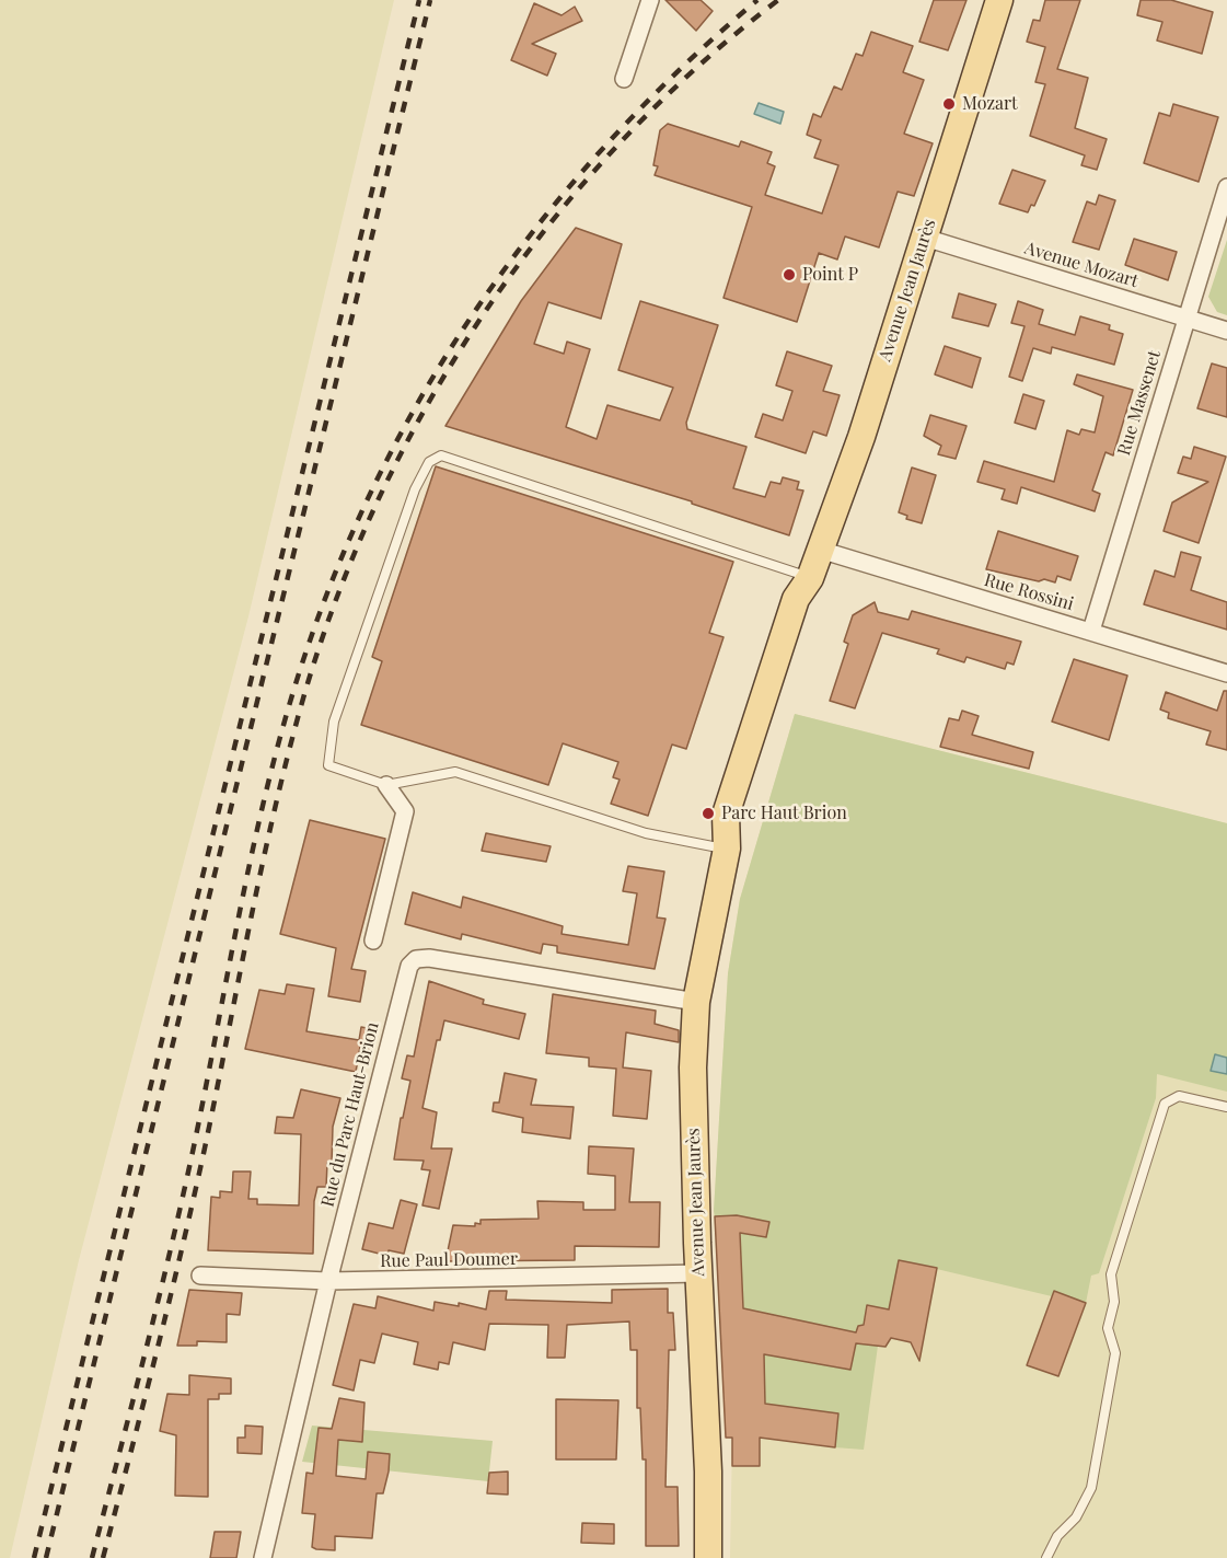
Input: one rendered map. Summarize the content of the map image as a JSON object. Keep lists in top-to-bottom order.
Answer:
{
  "streets": {
    "main road": ["Avenue Jean Jaurès"],
    "street": [
      "Avenue Mozart",
      "Rue Massenet",
      "Rue Rossini",
      "Rue du Parc Haut-Brion",
      "Rue Paul Doumer"
    ]
  },
  "crossings": [
    ["Avenue Mozart", "Avenue Jean Jaurès"],
    ["Avenue Mozart", "Rue Massenet"],
    ["Avenue Jean Jaurès", "Rue Rossini"],
    ["Avenue Jean Jaurès", "Rue du Parc Haut-Brion"],
    ["Avenue Jean Jaurès", "Rue Paul Doumer"],
    ["Rue Massenet", "Rue Rossini"],
    ["Rue du Parc Haut-Brion", "Rue Paul Doumer"]
  ],
  "places": ["Mozart", "Point P", "Parc Haut Brion"]
}
